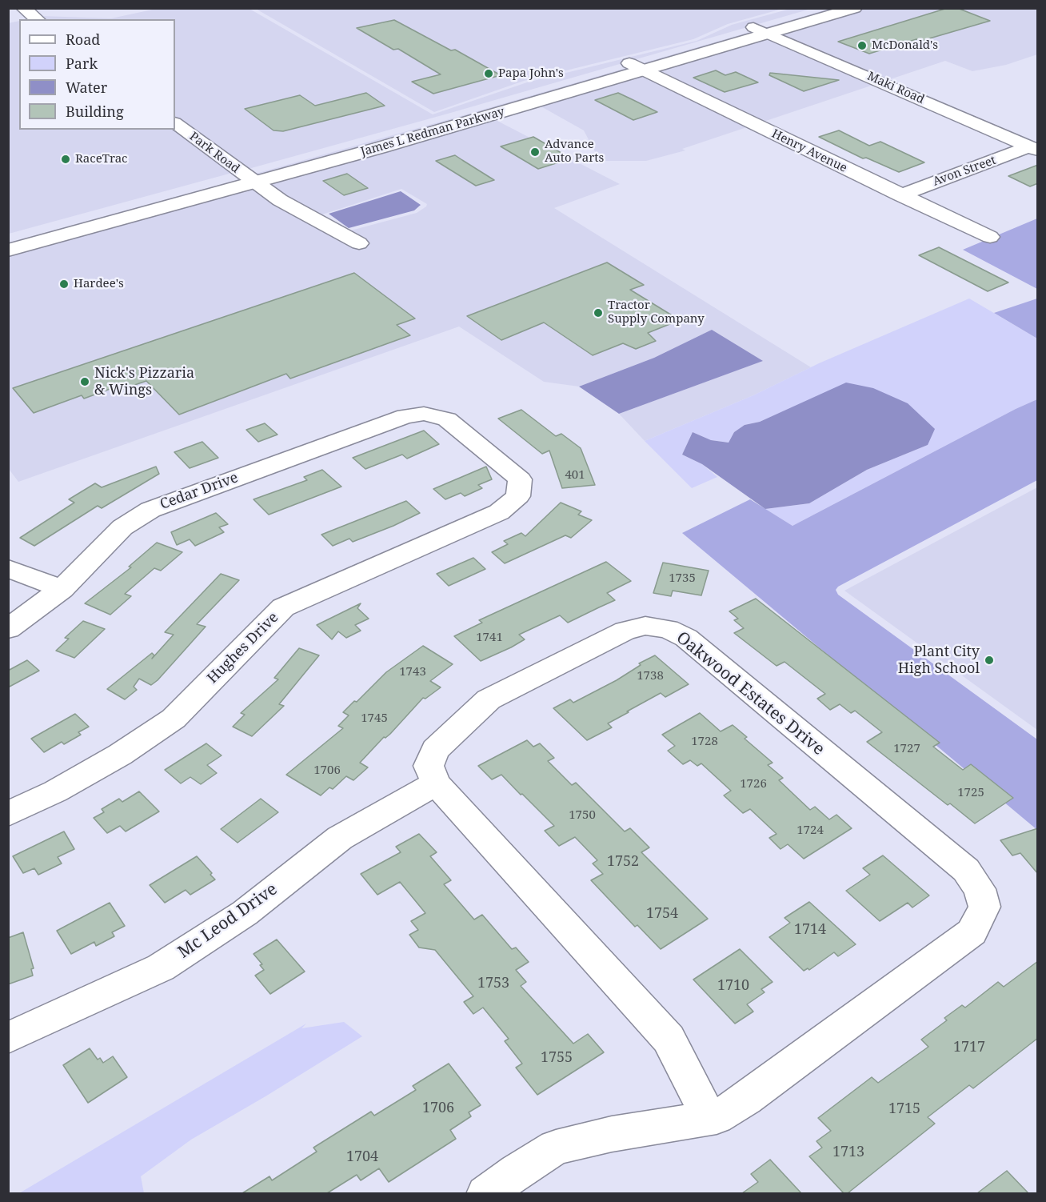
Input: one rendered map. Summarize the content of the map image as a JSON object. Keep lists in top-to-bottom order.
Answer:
{
  "streets": {
    "street": [
      "Maki Road",
      "James L Redman Parkway",
      "Henry Avenue",
      "Park Road",
      "Avon Street",
      "Cedar Drive",
      "Hughes Drive",
      "Oakwood Estates Drive",
      "Mc Leod Drive"
    ]
  },
  "crossings": [
    ["Maki Road", "James L Redman Parkway"],
    ["Maki Road", "Avon Street"],
    ["James L Redman Parkway", "Henry Avenue"],
    ["James L Redman Parkway", "Park Road"],
    ["Henry Avenue", "Avon Street"],
    ["Cedar Drive", "Hughes Drive"],
    ["Oakwood Estates Drive", "Mc Leod Drive"]
  ],
  "places": [
    "McDonald's",
    "Papa John's",
    "Advance Auto Parts",
    "RaceTrac",
    "Hardee's",
    "Tractor Supply Company",
    "Nick's Pizzaria & Wings",
    "Plant City High School"
  ],
  "house_numbers": [
    "401",
    "1735",
    "1741",
    "1743",
    "1738",
    "1745",
    "1728",
    "1727",
    "1706",
    "1726",
    "1725",
    "1750",
    "1724",
    "1752",
    "1754",
    "1714",
    "1753",
    "1710",
    "1717",
    "1755",
    "1706",
    "1715",
    "1713",
    "1704"
  ],
  "legend": [
    "Road",
    "Park",
    "Water",
    "Building"
  ]
}
